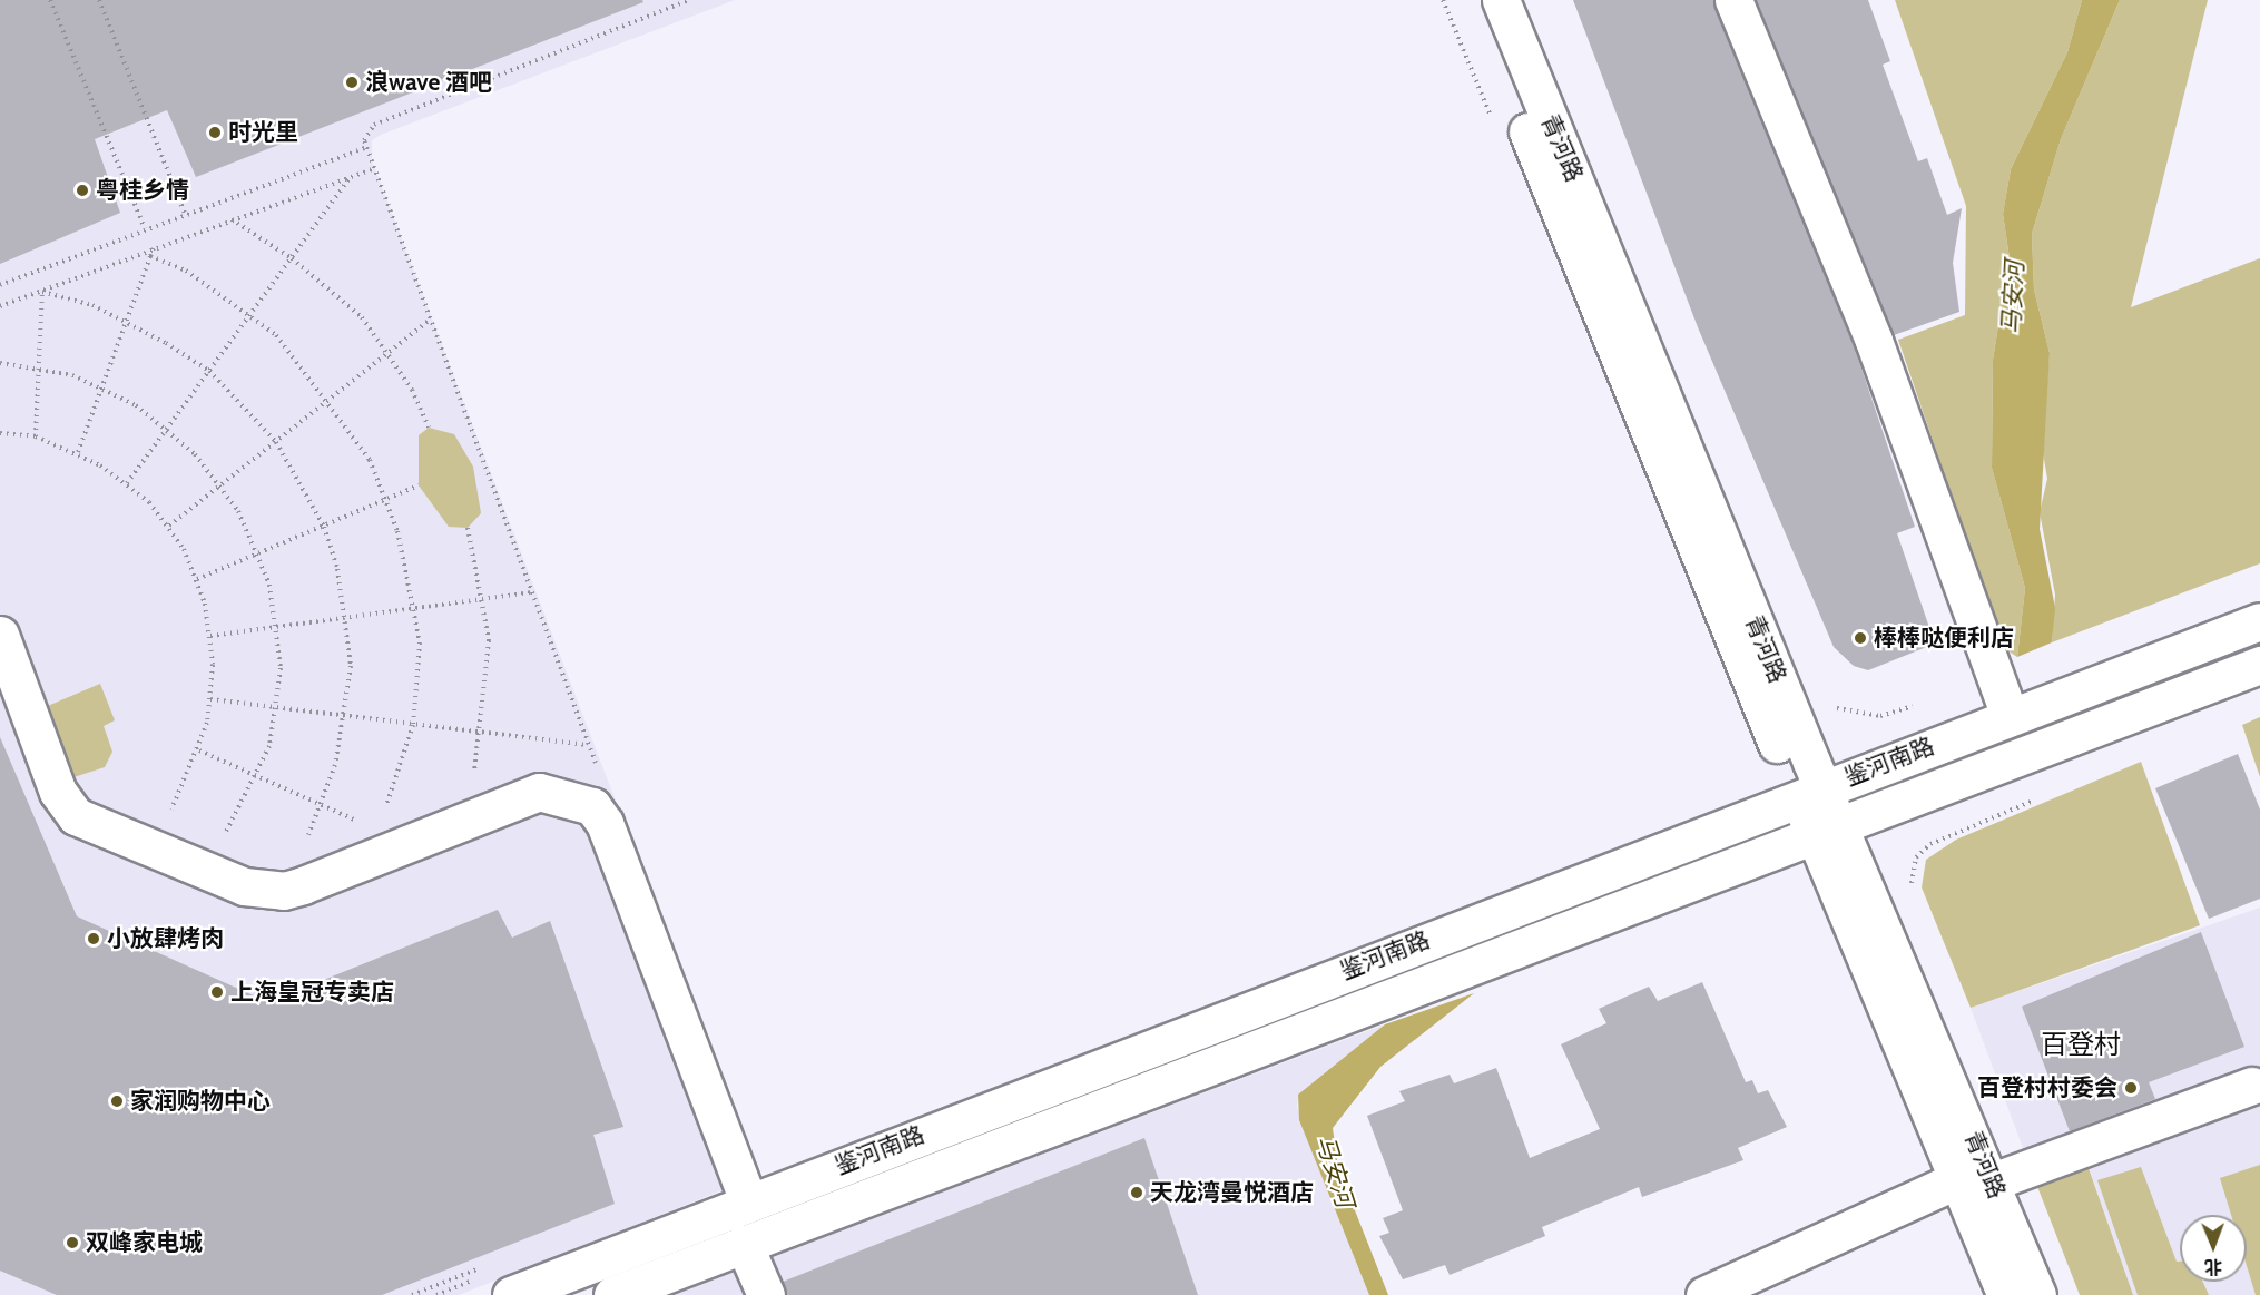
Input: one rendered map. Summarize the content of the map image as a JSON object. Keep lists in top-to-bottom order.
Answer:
{
  "streets": {
    "street": ["青河路", "鉴河南路"]
  },
  "crossings": [
    ["青河路", "鉴河南路"]
  ],
  "districts": ["百登村"],
  "water": ["马安河"],
  "places": [
    "浪wave 酒吧",
    "时光里",
    "粤桂乡情",
    "棒棒哒便利店",
    "小放肆烤肉",
    "上海皇冠专卖店",
    "百登村村委会",
    "家润购物中心",
    "天龙湾曼悦酒店",
    "双峰家电城"
  ],
  "north": "bottom"
}
